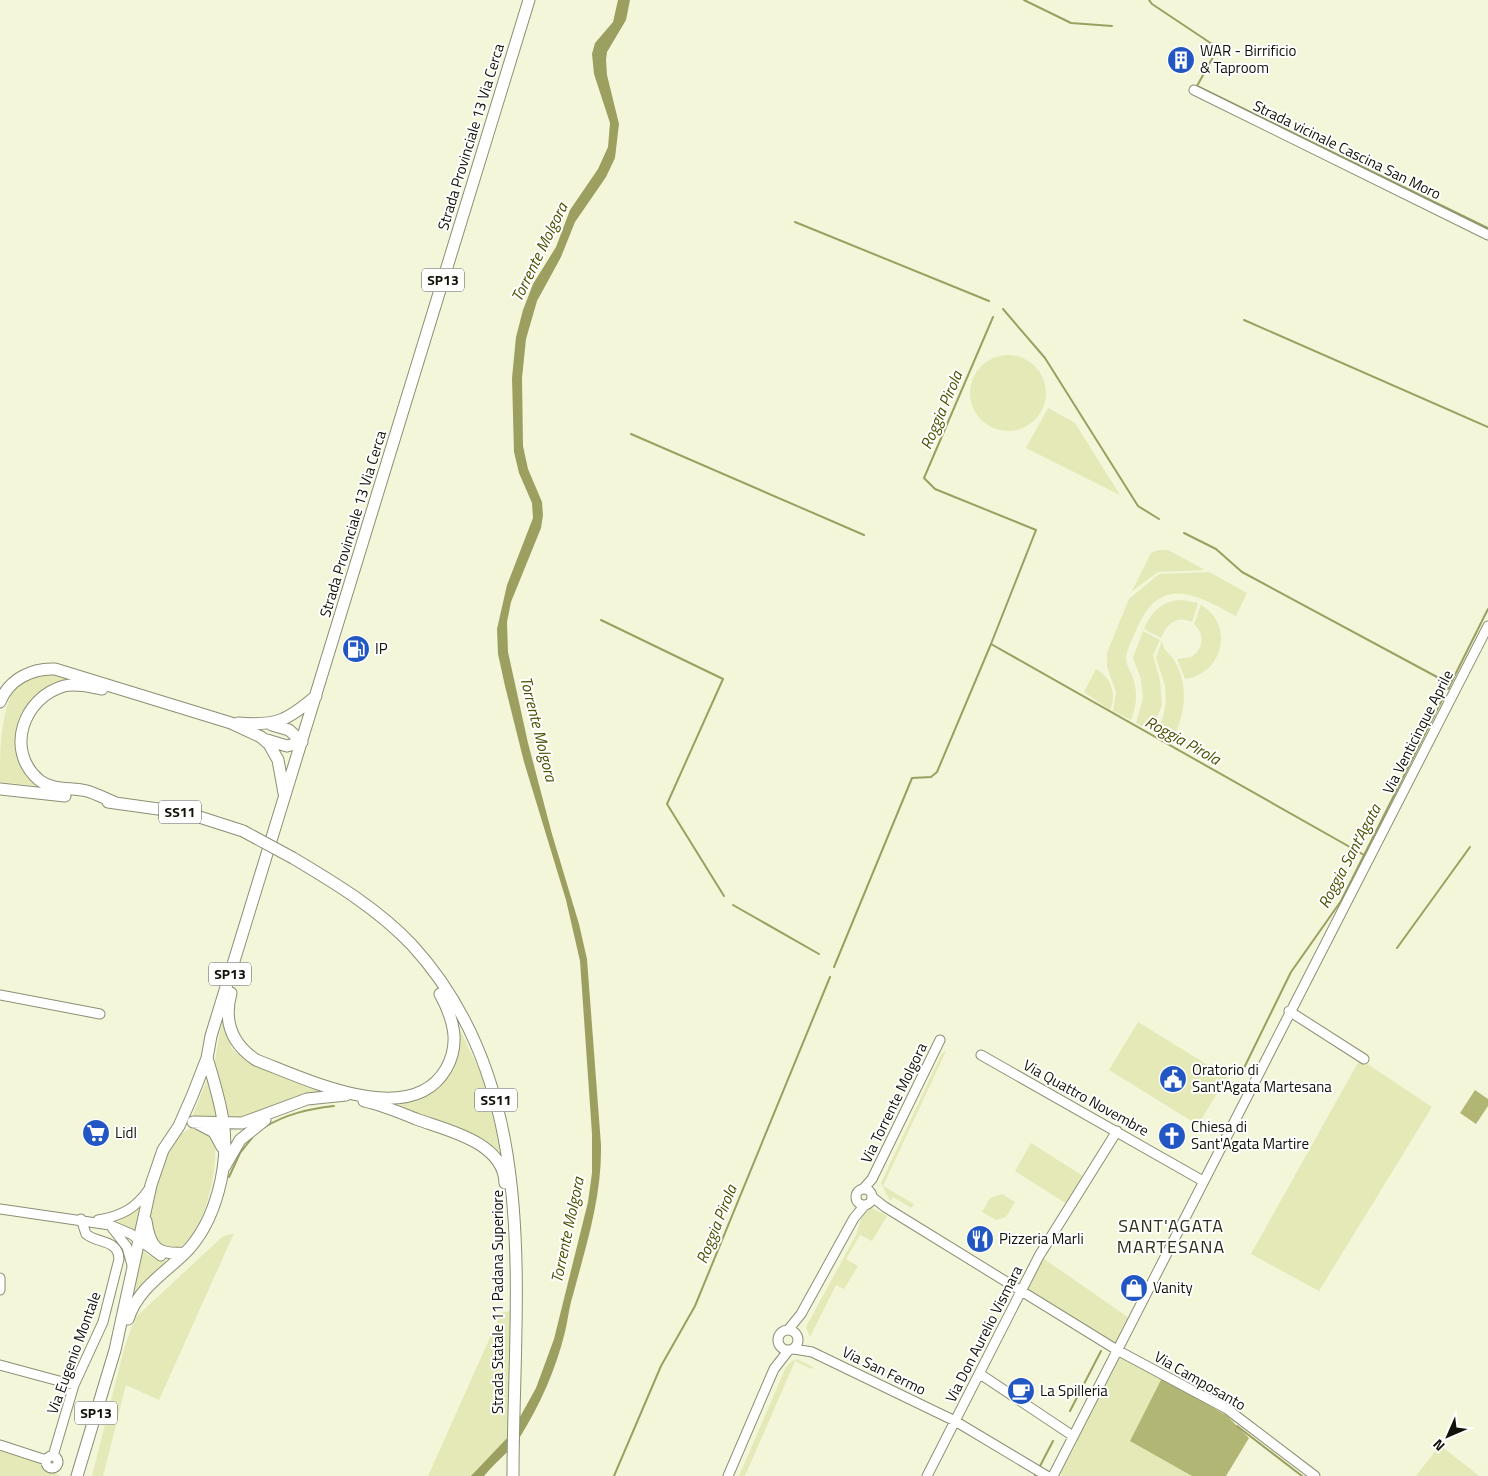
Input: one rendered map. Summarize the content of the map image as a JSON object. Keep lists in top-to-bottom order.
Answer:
{
  "streets": {
    "main road": [
      "Strada Provinciale 13 Via Cerca",
      "SP13",
      "SS11",
      "Strada Statale 11 Padana Superiore"
    ],
    "street": [
      "Strada vicinale Cascina San Moro",
      "Via Venticinque Aprile",
      "Via Quattro Novembre",
      "Via Torrente Molgora",
      "Via Don Aurelio Vismara",
      "Via Eugenio Montale",
      "Via San Fermo",
      "Via Camposanto"
    ]
  },
  "crossings": [
    ["Strada Provinciale 13 Via Cerca", "SP13"],
    ["Via Venticinque Aprile", "Via Quattro Novembre"],
    ["Via Venticinque Aprile", "Via Camposanto"],
    ["Via Quattro Novembre", "Via Don Aurelio Vismara"],
    ["Via Torrente Molgora", "Via Camposanto"],
    ["Via Don Aurelio Vismara", "Via San Fermo"],
    ["Via Don Aurelio Vismara", "Via Camposanto"]
  ],
  "districts": ["SANT'AGATA MARTESANA"],
  "water": ["Torrente Molgora", "Roggia Pirola", "Roggia Sant'Agata"],
  "places": {
    "building": ["WAR - Birrificio & Taproom"],
    "fuel station": ["IP"],
    "public building": ["Oratorio di Sant'Agata Martesana"],
    "supermarket": ["Lidl"],
    "church": ["Chiesa di Sant'Agata Martire"],
    "restaurant": ["Pizzeria Marli"],
    "shop": ["Vanity"],
    "cafe": ["La Spilleria"]
  },
  "north": "bottom left"
}
